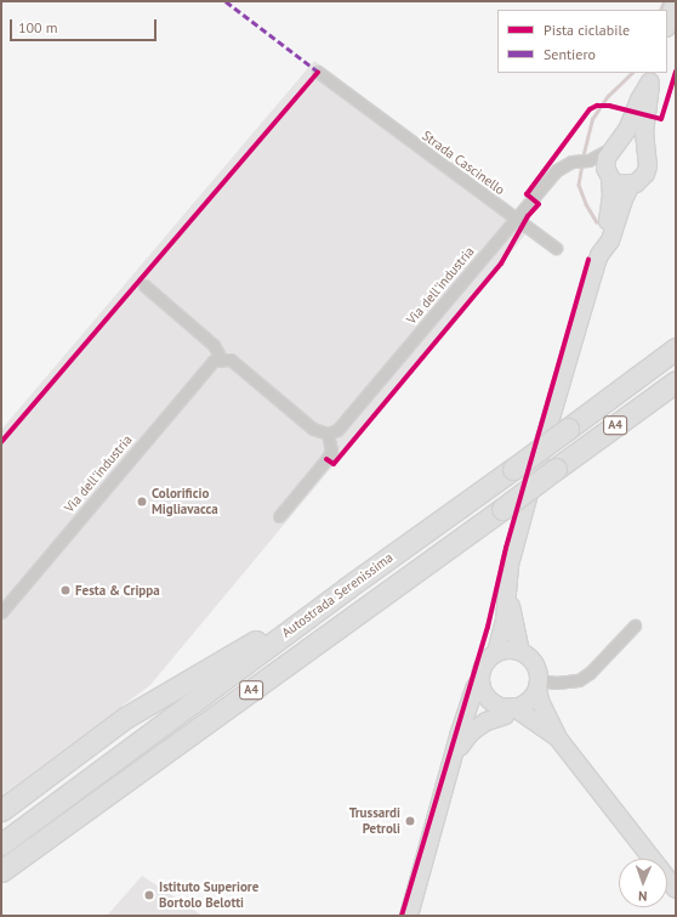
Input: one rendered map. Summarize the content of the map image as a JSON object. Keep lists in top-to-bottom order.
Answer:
{
  "streets": {
    "highway": ["A4", "Autostrada Serenissima"],
    "street": ["Strada Cascinello", "Via dell'industria"]
  },
  "crossings": [
    ["Strada Cascinello", "Via dell'industria"]
  ],
  "places": [
    "Colorificio Migliavacca",
    "Festa & Crippa",
    "Trussardi Petroli",
    "Istituto Superiore Bortolo Belotti"
  ],
  "legend": ["Pista ciclabile", "Sentiero"],
  "scale_bar": "100 m",
  "north": "bottom"
}
